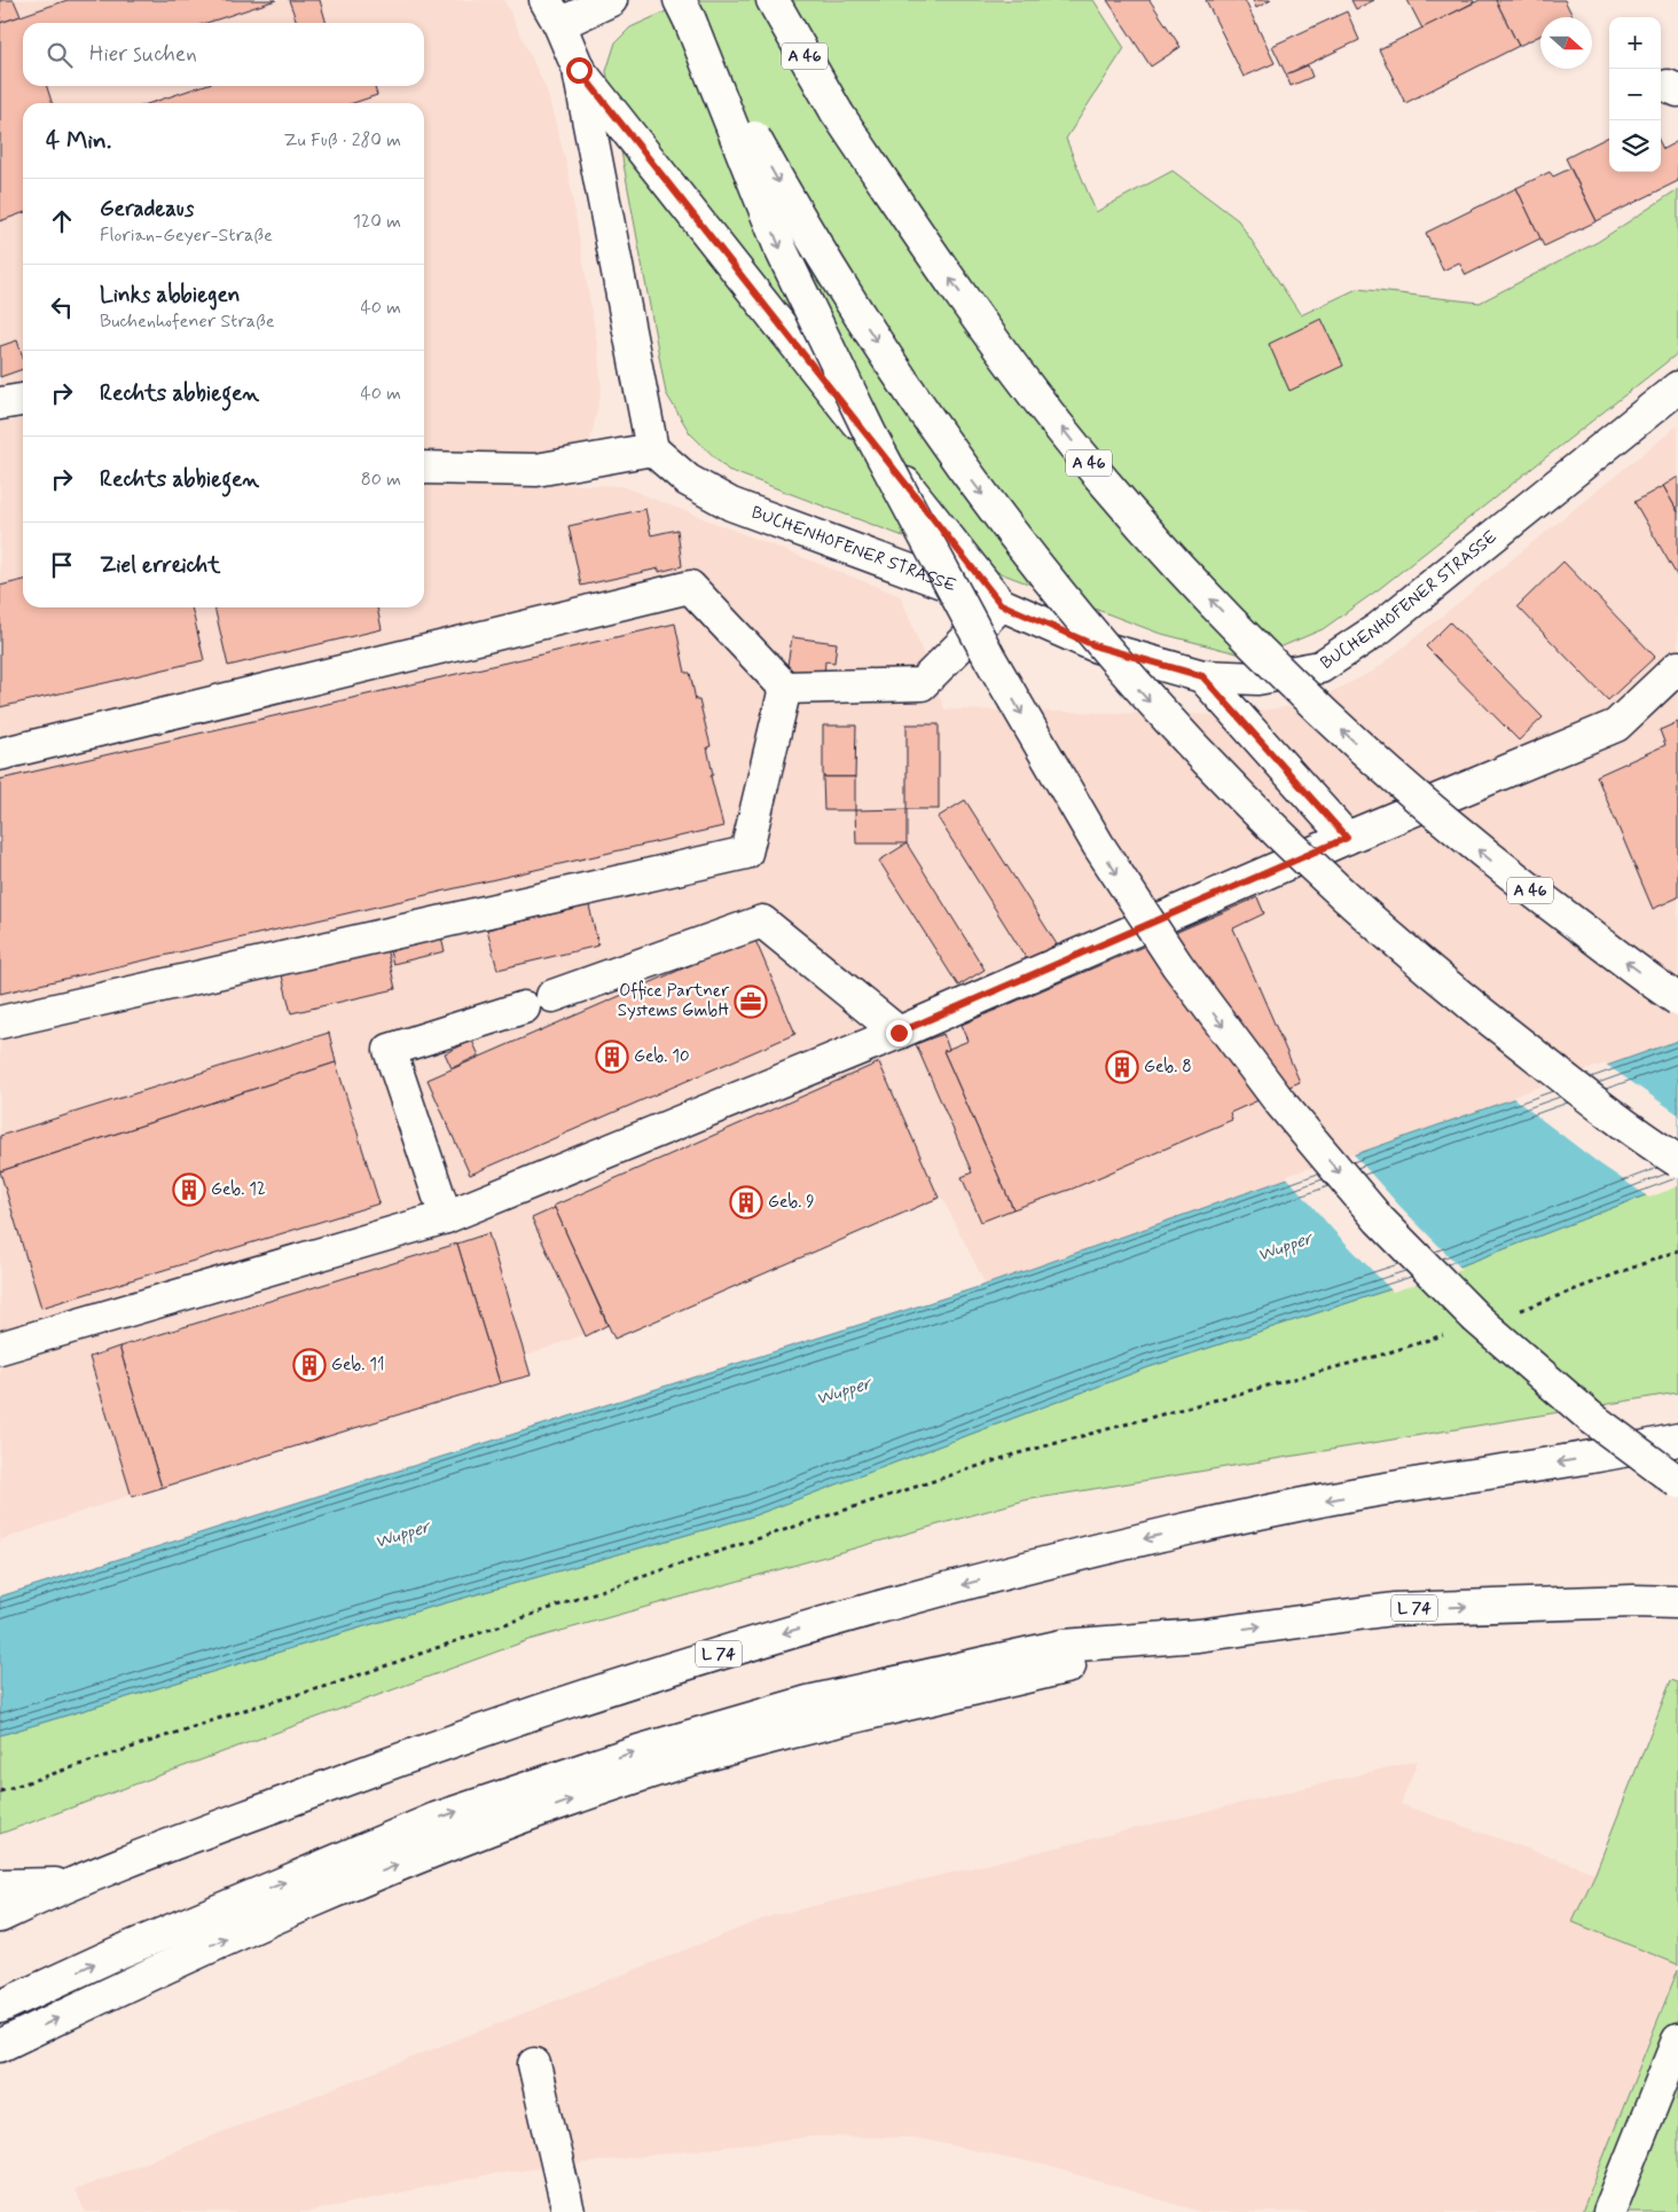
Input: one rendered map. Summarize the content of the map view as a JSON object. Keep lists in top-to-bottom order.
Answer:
{
  "streets": {
    "main road": ["A 46", "BUCHENHOFENER STRASSE", "L 74"]
  },
  "water": ["Wupper"],
  "places": {
    "office": ["Office Partner Systems GmbH"],
    "building": [
      "Geb. 10",
      "Geb. 8",
      "Geb. 12",
      "Geb. 9",
      "Geb. 11"
    ]
  },
  "north": "right",
  "page": {
    "map_buttons": ["+", "−"],
    "search": "Hier suchen",
    "heading": ["4 Min.", "Zu Fuß · 280 m"],
    "list": [
      ["Geradeaus", "Florian-Geyer-Straße", "120 m"],
      ["Links abbiegen", "Buchenhofener Straße", "40 m"],
      ["Rechts abbiegen", "40 m"],
      ["Rechts abbiegen", "80 m"],
      "Ziel erreicht"
    ]
  }
}
